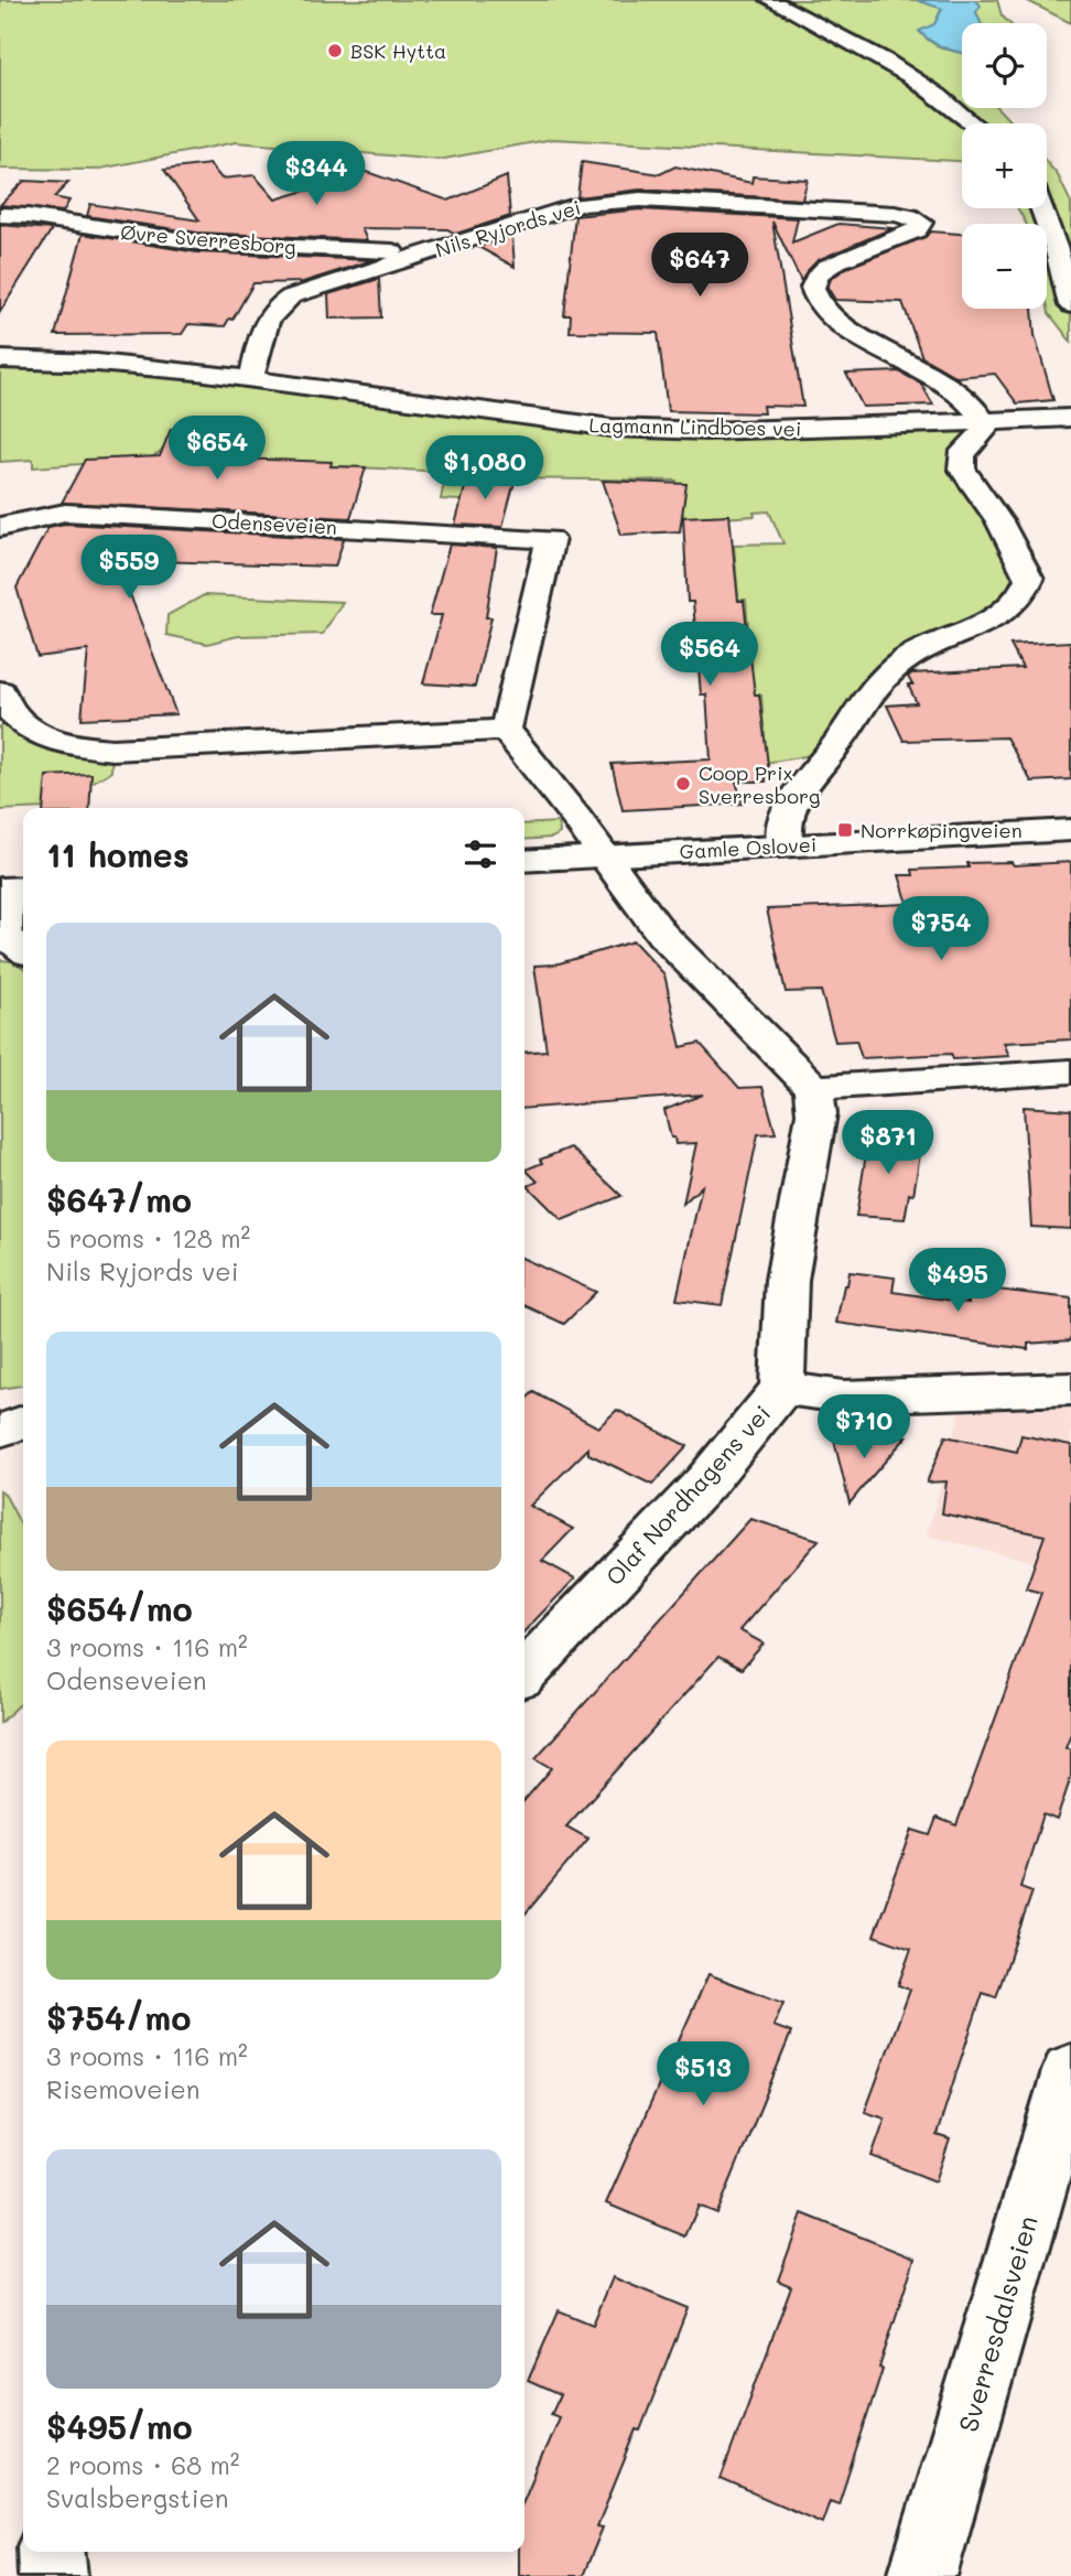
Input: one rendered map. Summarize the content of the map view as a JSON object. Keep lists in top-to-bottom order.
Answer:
{
  "streets": {
    "street": [
      "Nils Ryjords vei",
      "Øvre Sverresborg",
      "Lagmann Lindboes vei",
      "Odenseveien",
      "Gamle Oslovei",
      "Olaf Nordhagens vei",
      "Sverresdalsveien"
    ]
  },
  "crossings": [
    ["Nils Ryjords vei", "Øvre Sverresborg"],
    ["Nils Ryjords vei", "Lagmann Lindboes vei"]
  ],
  "places": {
    "other": ["BSK Hytta", "Coop Prix Sverresborg"],
    "transit": ["Norrkøpingveien"]
  },
  "page": {
    "map_buttons": ["+", "−"],
    "price": [
      "$344",
      "$647",
      "$654",
      "$1,080",
      "$559",
      "$564",
      "$754",
      "$871",
      "$495",
      "$710",
      "$513"
    ],
    "heading": "11 homes",
    "list": [
      {
        "name": "$647/mo",
        "note": "5 rooms · 128 m² · Nils Ryjords vei"
      },
      {
        "name": "$654/mo",
        "note": "3 rooms · 116 m² · Odenseveien"
      },
      {
        "name": "$754/mo",
        "note": "3 rooms · 116 m² · Risemoveien"
      },
      {
        "name": "$495/mo",
        "note": "2 rooms · 68 m² · Svalsbergstien"
      }
    ]
  }
}
